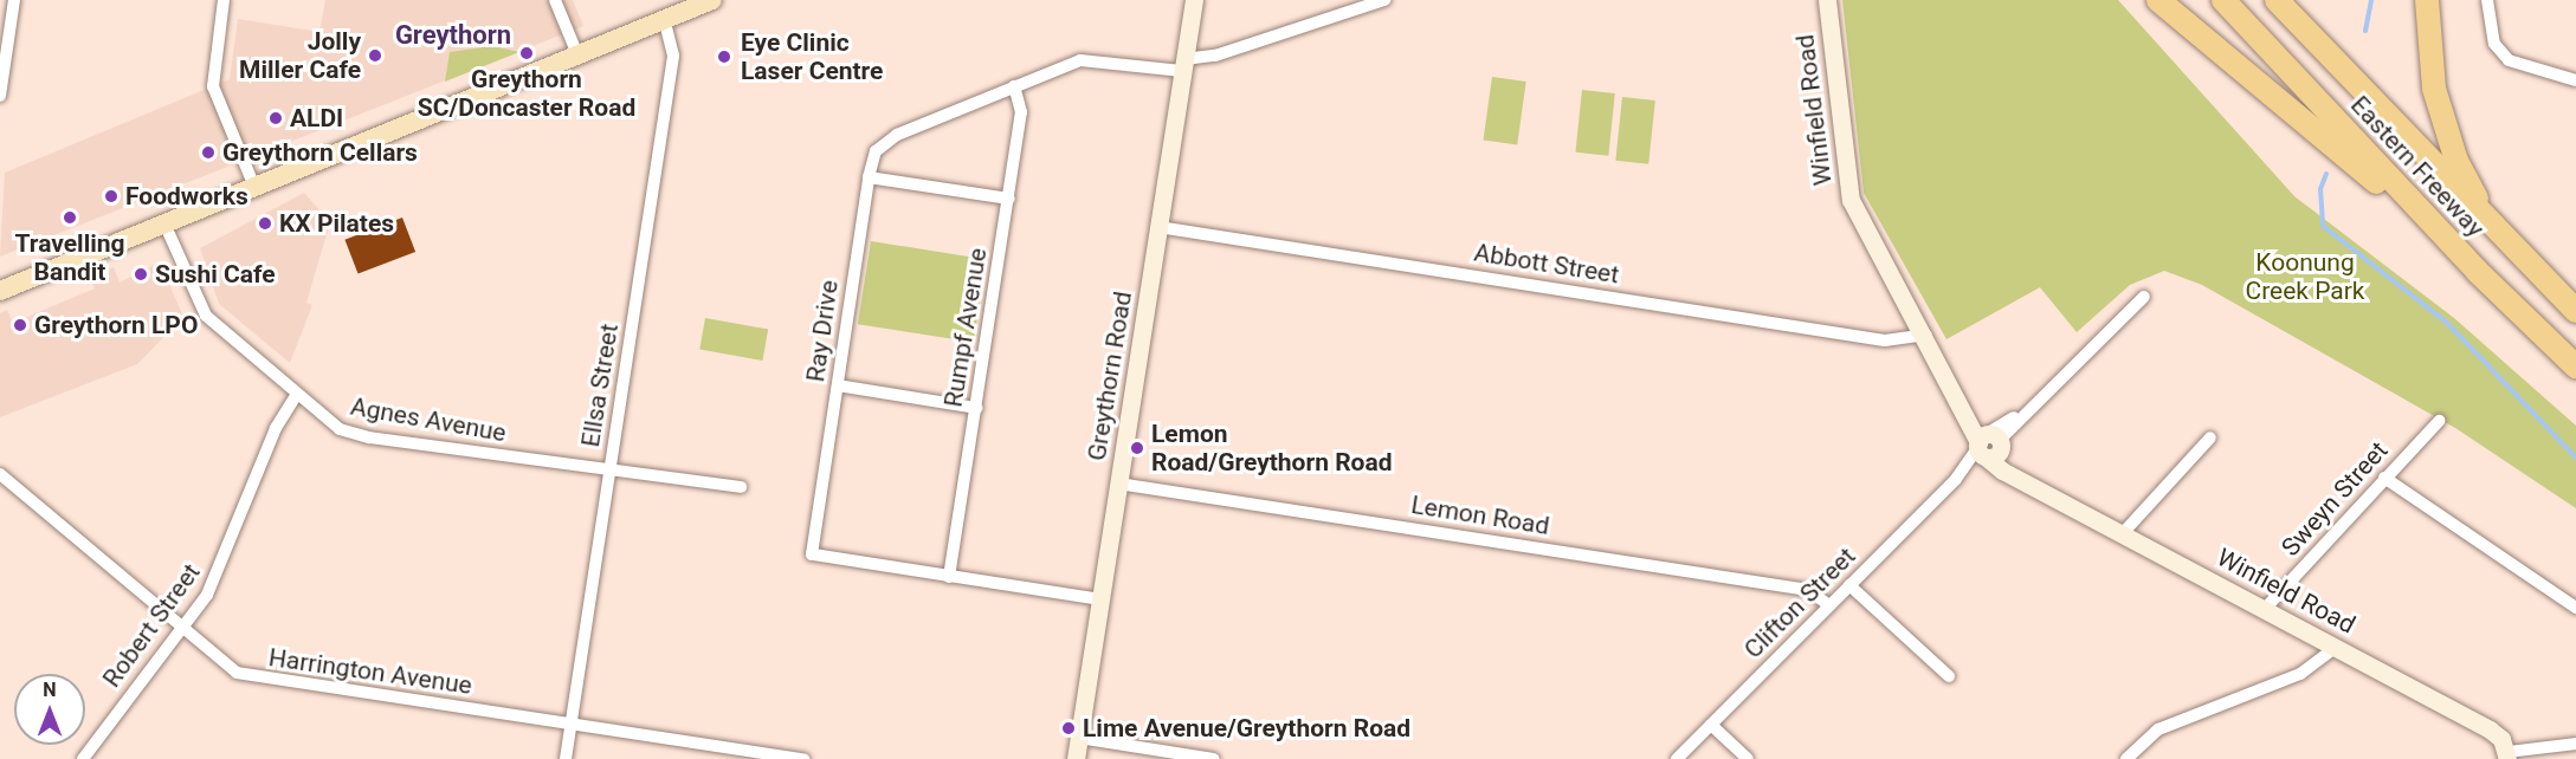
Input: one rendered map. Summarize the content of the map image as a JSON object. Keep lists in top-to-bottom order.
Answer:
{
  "streets": {
    "highway": ["Eastern Freeway"],
    "street": [
      "Winfield Road",
      "Abbott Street",
      "Rumpf Avenue",
      "Ray Drive",
      "Greythorn Road",
      "Ellsa Street",
      "Agnes Avenue",
      "Sweyn Street",
      "Lemon Road",
      "Clifton Street",
      "Robert Street",
      "Harrington Avenue"
    ]
  },
  "crossings": [
    ["Winfield Road", "Abbott Street"],
    ["Winfield Road", "Sweyn Street"],
    ["Winfield Road", "Clifton Street"],
    ["Abbott Street", "Greythorn Road"],
    ["Rumpf Avenue", "Ray Drive"],
    ["Ray Drive", "Greythorn Road"],
    ["Greythorn Road", "Lemon Road"],
    ["Ellsa Street", "Agnes Avenue"],
    ["Ellsa Street", "Harrington Avenue"],
    ["Agnes Avenue", "Robert Street"],
    ["Lemon Road", "Clifton Street"],
    ["Robert Street", "Harrington Avenue"]
  ],
  "districts": ["Greythorn"],
  "parks": ["Koonung Creek Park"],
  "places": [
    "Greythorn SC/Doncaster Road",
    "Jolly Miller Cafe",
    "Eye Clinic Laser Centre",
    "ALDI",
    "Greythorn Cellars",
    "Foodworks",
    "Travelling Bandit",
    "KX Pilates",
    "Sushi Cafe",
    "Greythorn LPO",
    "Lemon Road/Greythorn Road",
    "Lime Avenue/Greythorn Road"
  ],
  "north": "top"
}
